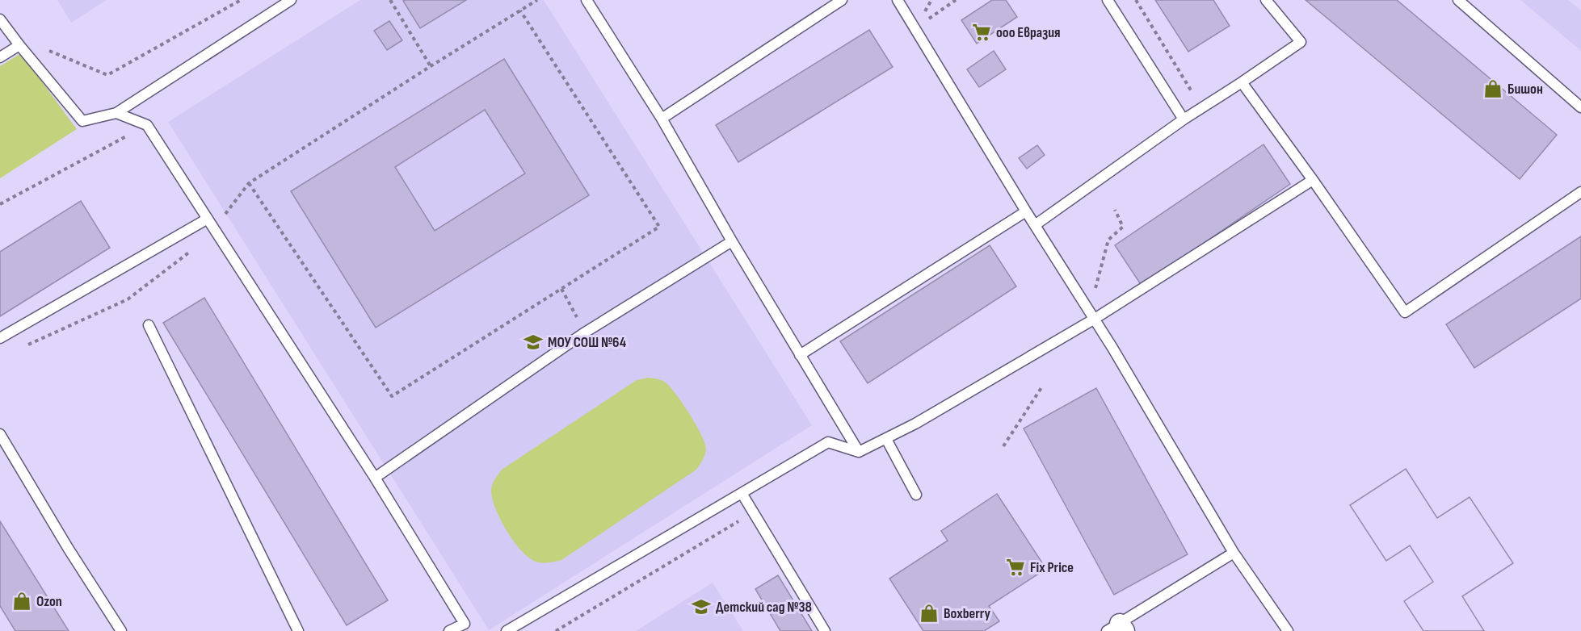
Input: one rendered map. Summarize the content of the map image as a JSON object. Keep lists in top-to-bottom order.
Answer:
{
  "places": {
    "supermarket": ["ооо Евразия", "Fix Price"],
    "shop": ["Бишон", "Ozon", "Boxberry"],
    "school or university": ["МОУ СОШ №64", "Детский сад №38"]
  }
}
